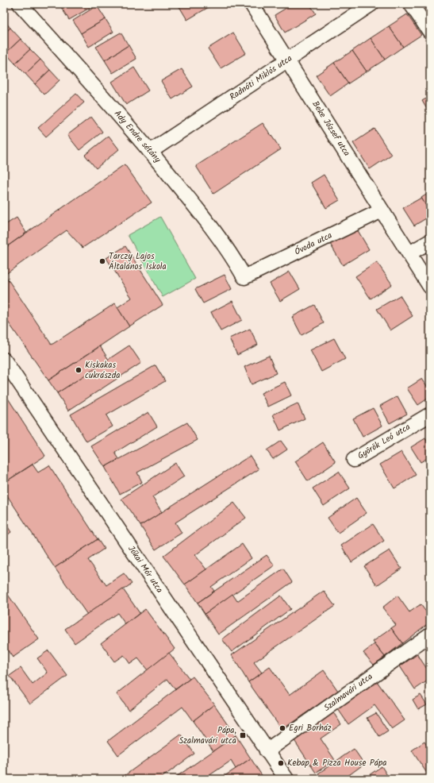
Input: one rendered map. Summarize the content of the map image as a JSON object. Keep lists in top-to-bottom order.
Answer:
{
  "streets": {
    "street": [
      "Radnóti Miklós utca",
      "Beke József utca",
      "Ady Endre sétány",
      "Óvoda utca",
      "Györök Leó utca",
      "Jókai Mór utca",
      "Szalmavári utca"
    ]
  },
  "crossings": [
    ["Radnóti Miklós utca", "Beke József utca"],
    ["Radnóti Miklós utca", "Ady Endre sétány"],
    ["Beke József utca", "Óvoda utca"],
    ["Ady Endre sétány", "Óvoda utca"],
    ["Jókai Mór utca", "Szalmavári utca"]
  ],
  "places": {
    "other": [
      "Tarczy Lajos Általános Iskola",
      "Kiskakas cukrászda",
      "Egri Borház",
      "Kebap & Pizza House Pápa"
    ],
    "transit": ["Pápa, Szalmavári utca"]
  }
}
